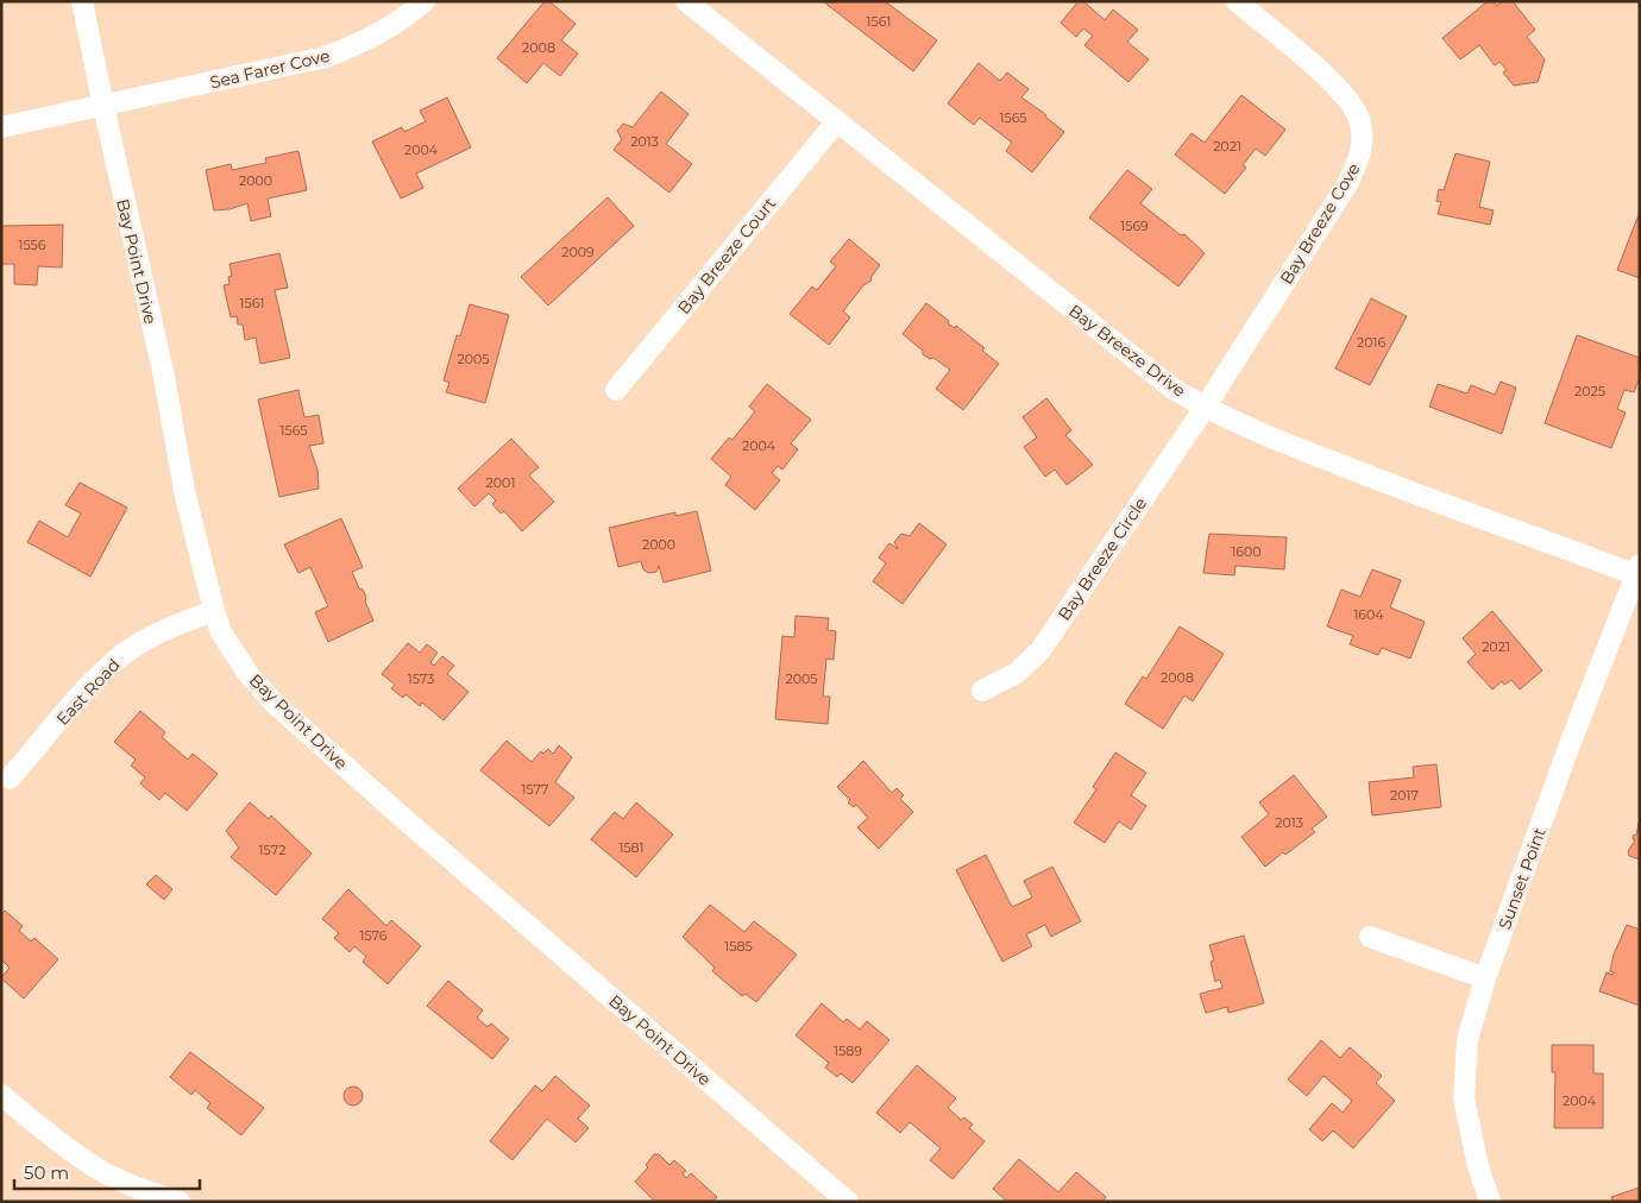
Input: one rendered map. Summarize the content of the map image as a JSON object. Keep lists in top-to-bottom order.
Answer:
{
  "streets": {
    "street": [
      "Sea Farer Cove",
      "Bay Breeze Cove",
      "Bay Breeze Court",
      "Bay Point Drive",
      "Bay Breeze Drive",
      "Bay Breeze Circle",
      "East Road",
      "Sunset Point"
    ]
  },
  "crossings": [
    ["Sea Farer Cove", "Bay Point Drive"],
    ["Bay Breeze Cove", "Bay Breeze Drive"],
    ["Bay Breeze Cove", "Bay Breeze Circle"],
    ["Bay Breeze Court", "Bay Breeze Drive"],
    ["Bay Point Drive", "East Road"],
    ["Bay Breeze Drive", "Bay Breeze Circle"],
    ["Bay Breeze Drive", "Sunset Point"]
  ],
  "house_numbers": [
    "1561",
    "2008",
    "1565",
    "2013",
    "2021",
    "2004",
    "2000",
    "1569",
    "1556",
    "2009",
    "1561",
    "2016",
    "2005",
    "2025",
    "1565",
    "2004",
    "2001",
    "2000",
    "1600",
    "1604",
    "2021",
    "2008",
    "1573",
    "2005",
    "1577",
    "2017",
    "2013",
    "1581",
    "1572",
    "1576",
    "1585",
    "1589",
    "2004"
  ],
  "scale_bar": "50 m"
}
